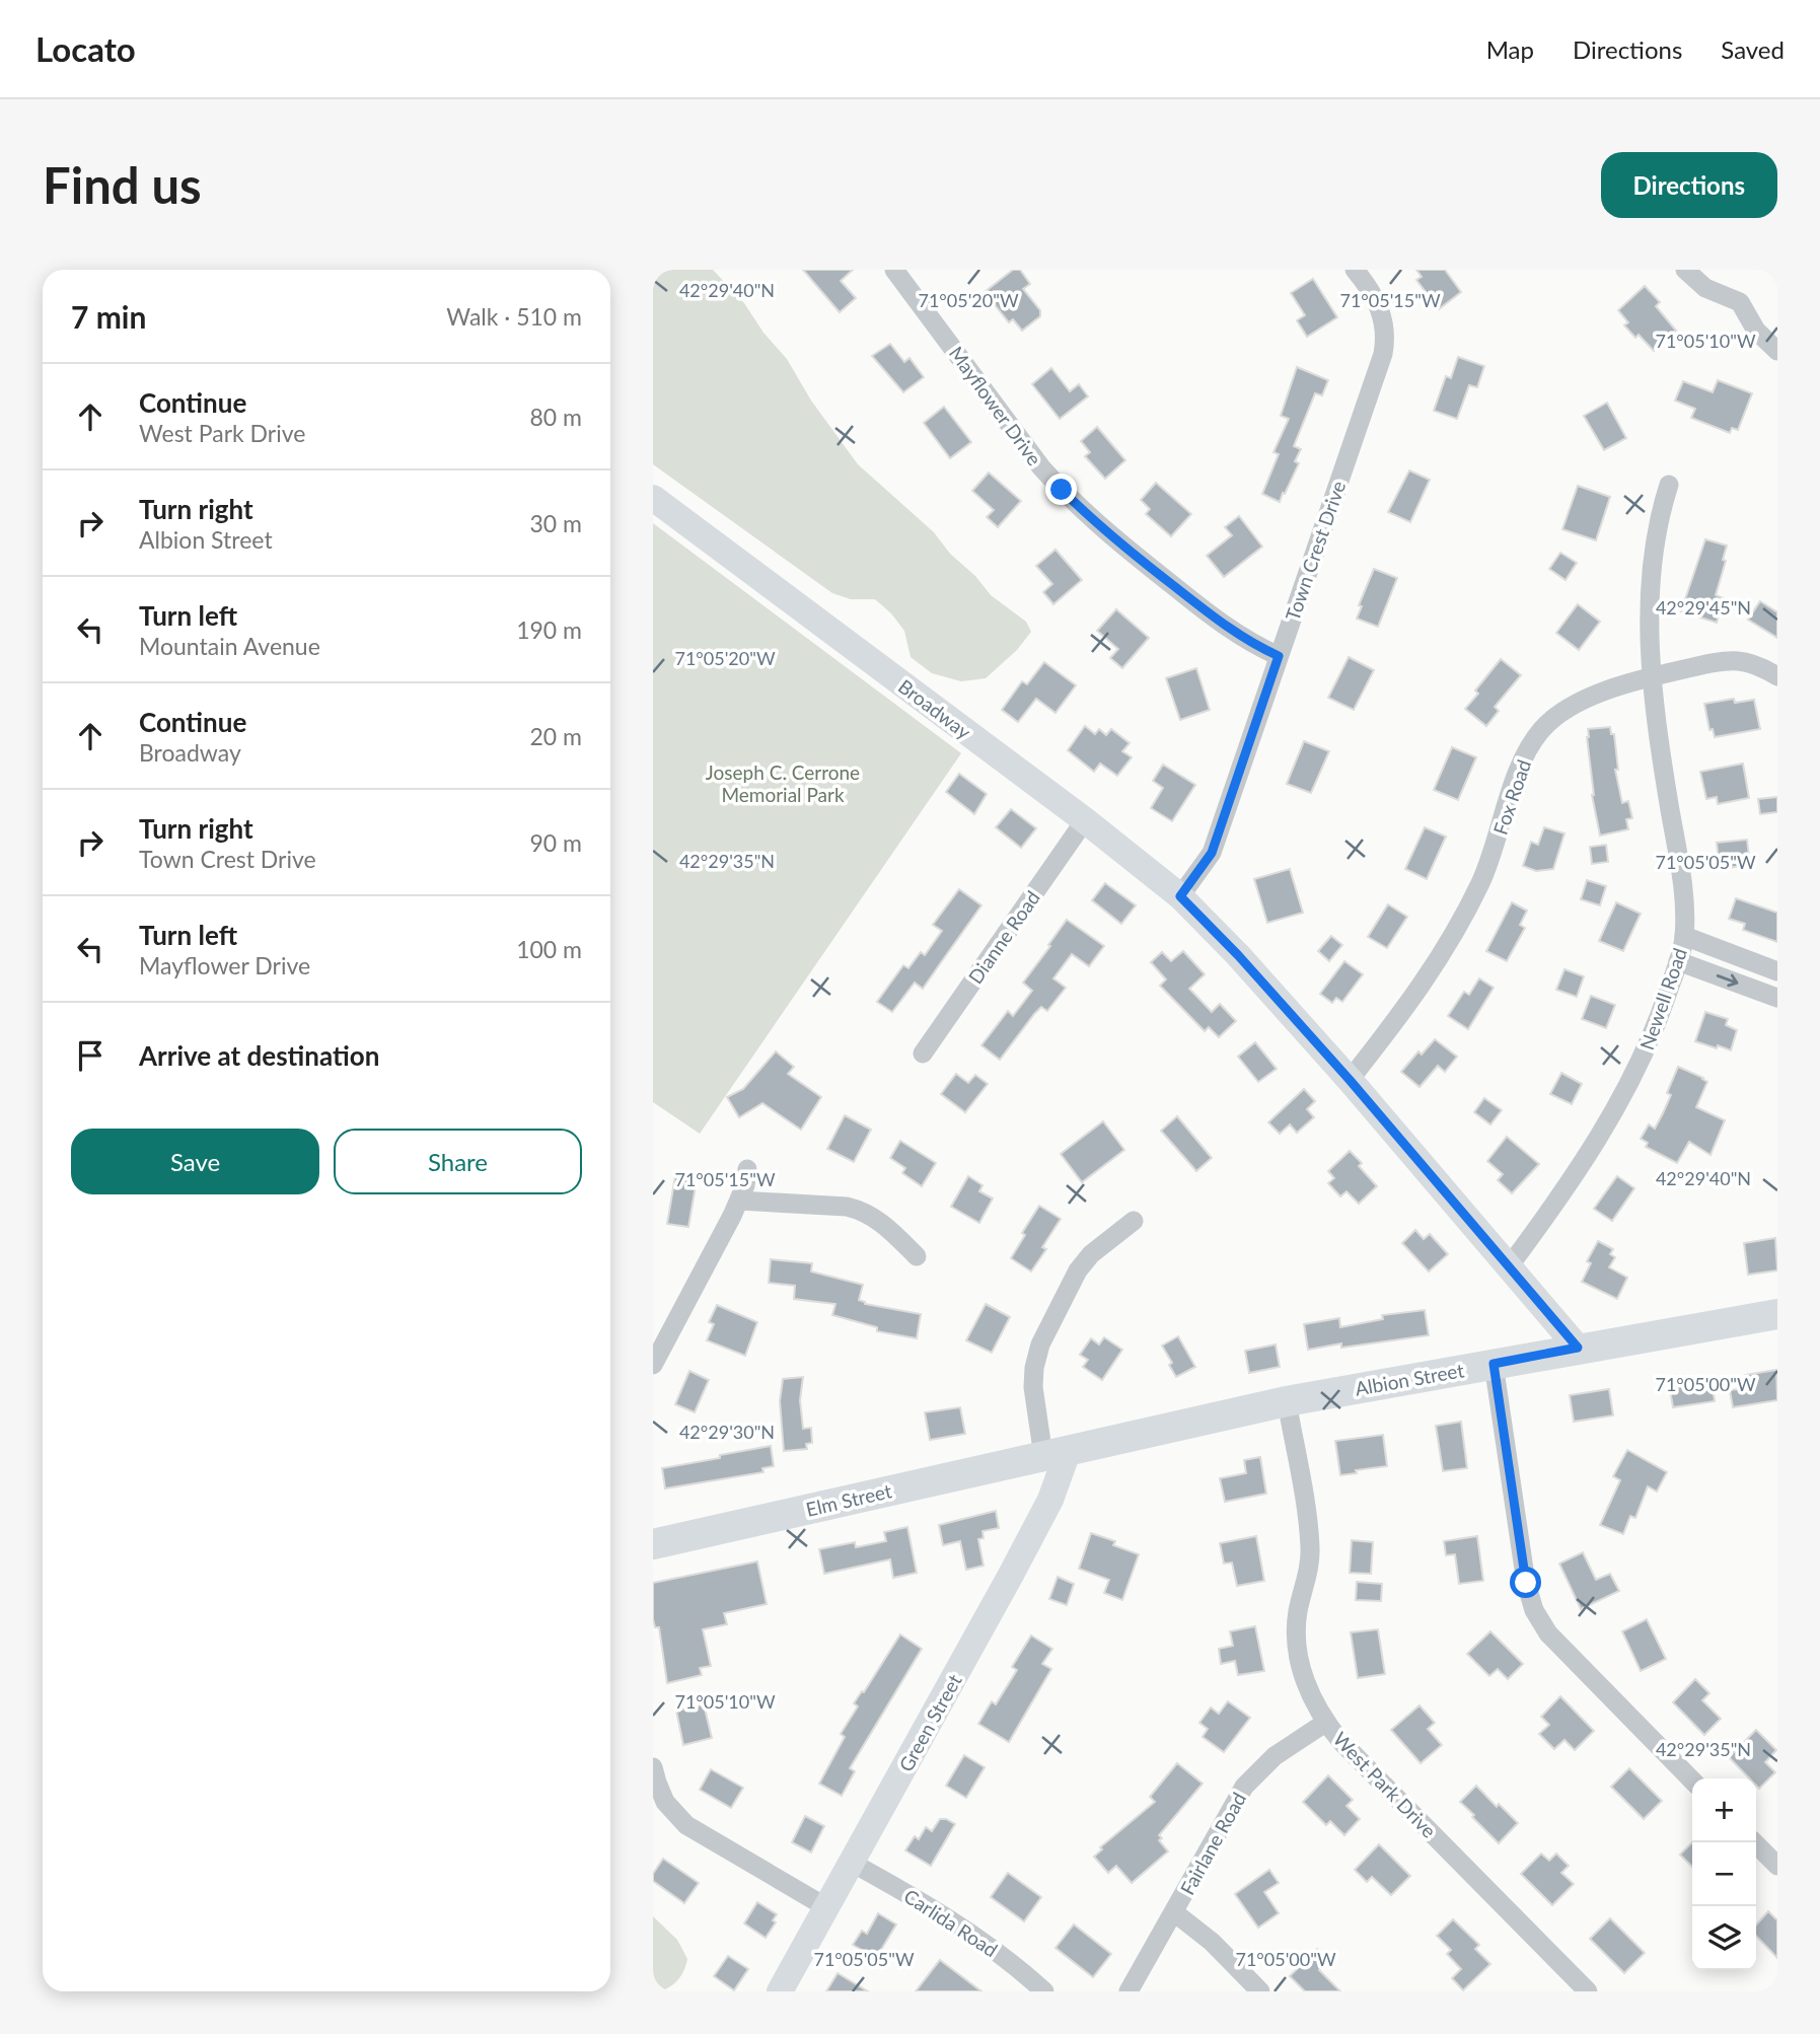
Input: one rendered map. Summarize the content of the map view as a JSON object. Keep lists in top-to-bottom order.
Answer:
{
  "streets": {
    "main road": [
      "Broadway",
      "Albion Street",
      "Elm Street",
      "Green Street"
    ],
    "street": [
      "Mayflower Drive",
      "Town Crest Drive",
      "Fox Road",
      "Dianne Road",
      "Newell Road",
      "West Park Drive",
      "Fairlane Road",
      "Carlida Road"
    ]
  },
  "crossings": [
    ["Mayflower Drive", "Town Crest Drive"],
    ["Town Crest Drive", "Broadway"],
    ["Broadway", "Fox Road"],
    ["Broadway", "Dianne Road"],
    ["Broadway", "Newell Road"],
    ["Broadway", "Albion Street"],
    ["Fox Road", "Newell Road"],
    ["Albion Street", "Elm Street"],
    ["Albion Street", "Green Street"],
    ["Albion Street", "West Park Drive"],
    ["Elm Street", "Green Street"],
    ["Green Street", "Carlida Road"],
    ["West Park Drive", "Fairlane Road"]
  ],
  "parks": ["Joseph C. Cerrone Memorial Park"],
  "page": {
    "header": "Locato",
    "nav": ["Map", "Directions", "Saved"],
    "buttons": [
      "Directions",
      ["Save", "Share"]
    ],
    "title": "Find us",
    "heading": ["7 min", "Walk · 510 m"],
    "list": [
      ["Continue", "West Park Drive", "80 m"],
      ["Turn right", "Albion Street", "30 m"],
      ["Turn left", "Mountain Avenue", "190 m"],
      ["Continue", "Broadway", "20 m"],
      ["Turn right", "Town Crest Drive", "90 m"],
      ["Turn left", "Mayflower Drive", "100 m"],
      "Arrive at destination"
    ],
    "map_buttons": ["+", "−"]
  },
  "coordinates": [
    "42°29'40\"N",
    "71°05'20\"W",
    "71°05'15\"W",
    "71°05'10\"W",
    "42°29'45\"N",
    "42°29'35\"N",
    "71°05'05\"W",
    "71°05'00\"W",
    "42°29'30\"N"
  ]
}
